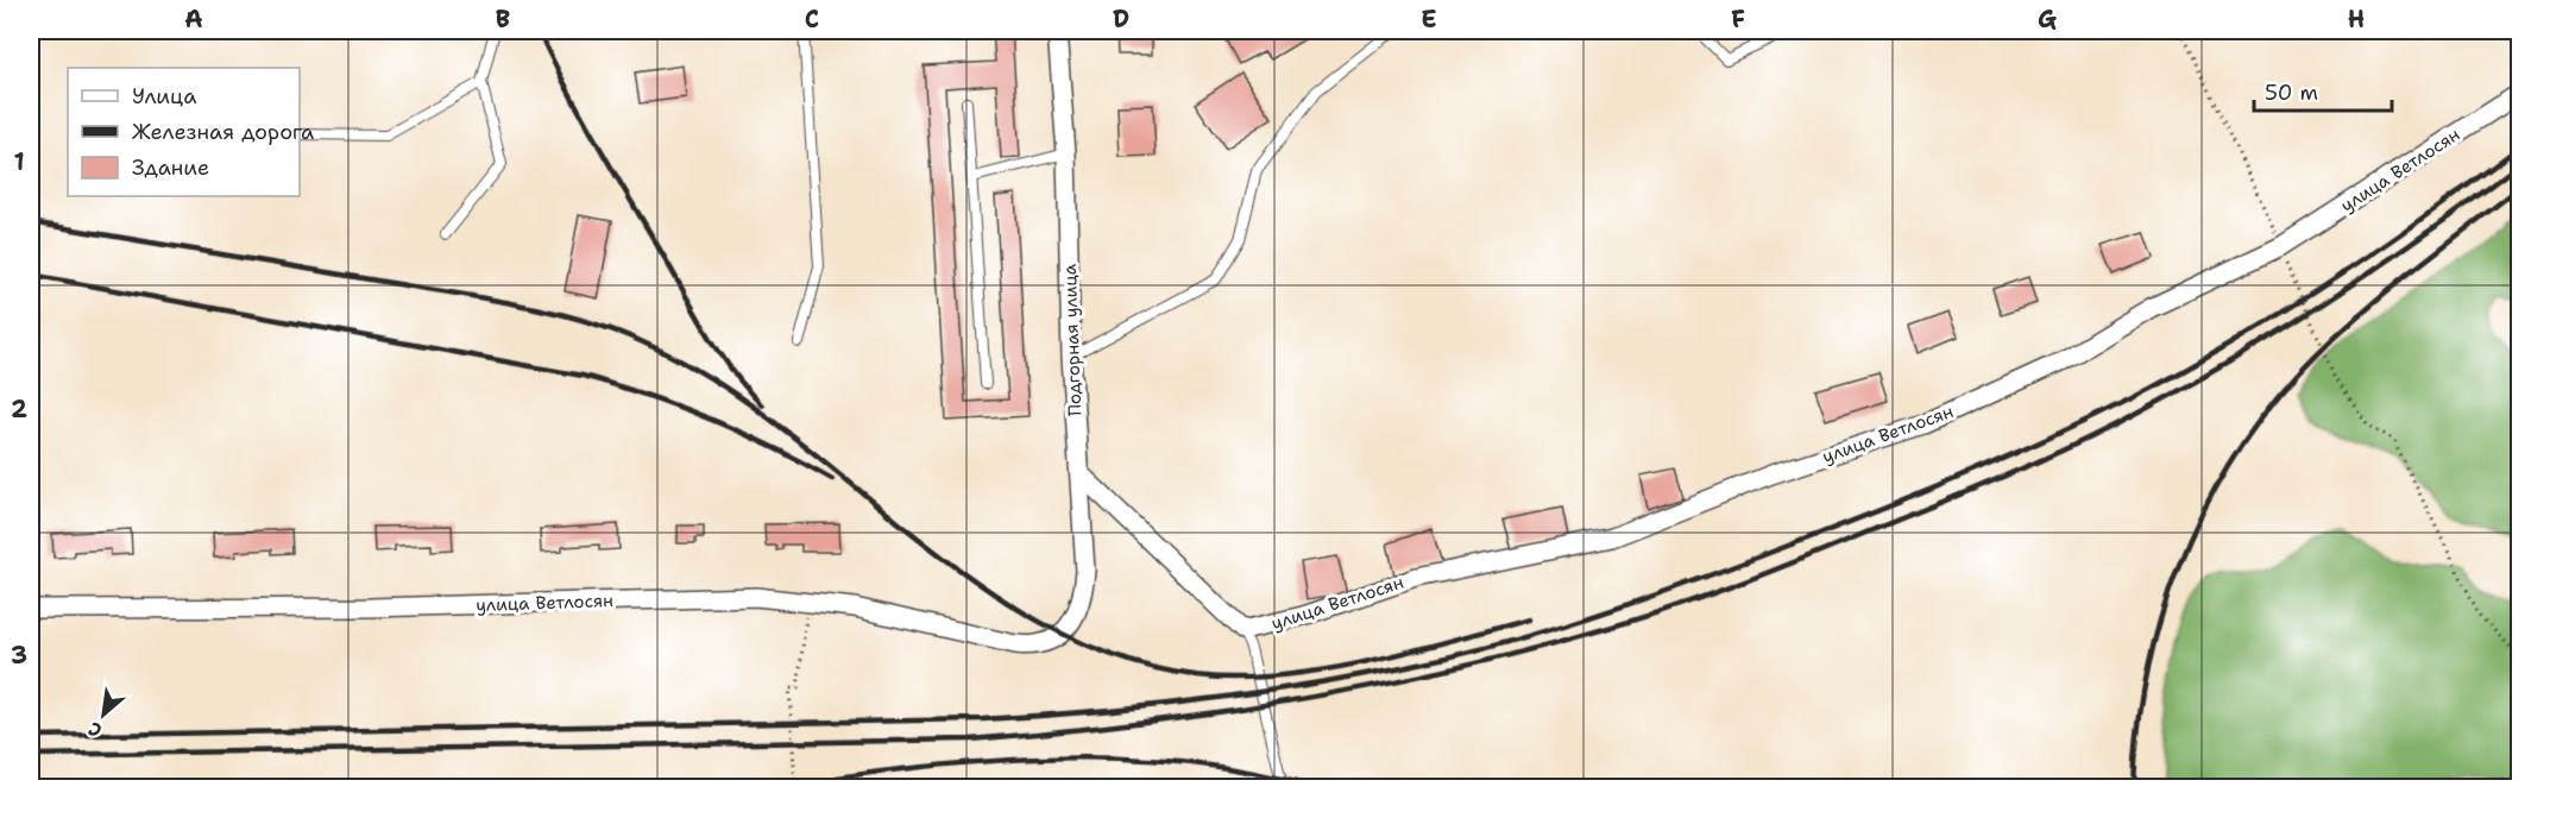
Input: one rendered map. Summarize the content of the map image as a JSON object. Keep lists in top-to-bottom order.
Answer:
{
  "streets": {
    "street": ["улица Ветлосян", "Подгорная улица"]
  },
  "crossings": [
    ["улица Ветлосян", "Подгорная улица"]
  ],
  "legend": ["Улица", "Железная дорога", "Здание"],
  "scale_bar": "50 m",
  "north": "bottom left",
  "grid": {
    "columns": [
      "A",
      "B",
      "C",
      "D",
      "E",
      "F",
      "G",
      "H"
    ],
    "rows": ["1", "2", "3"]
  }
}
